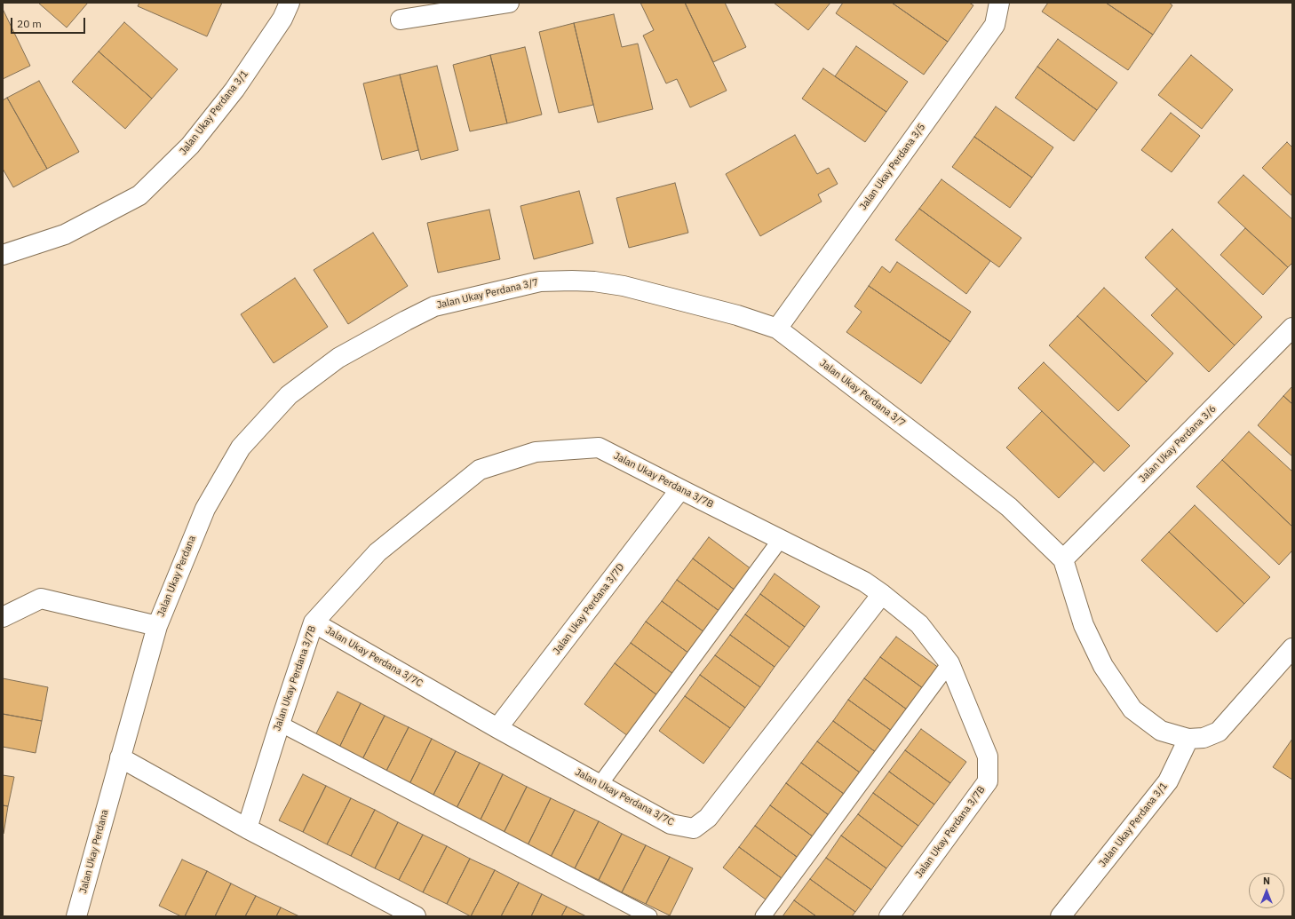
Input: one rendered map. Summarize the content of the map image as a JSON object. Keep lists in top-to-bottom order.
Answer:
{
  "streets": {
    "street": [
      "Jalan Ukay Perdana 3/1",
      "Jalan Ukay Perdana 3/5",
      "Jalan Ukay Perdana 3/7",
      "Jalan Ukay Perdana 3/6",
      "Jalan Ukay Perdana 3/7B",
      "Jalan Ukay Perdana",
      "Jalan Ukay Perdana 3/7D",
      "Jalan Ukay Perdana 3/7C"
    ]
  },
  "crossings": [
    ["Jalan Ukay Perdana 3/1", "Jalan Ukay Perdana 3/7"],
    ["Jalan Ukay Perdana 3/5", "Jalan Ukay Perdana 3/7"],
    ["Jalan Ukay Perdana 3/7", "Jalan Ukay Perdana 3/6"],
    ["Jalan Ukay Perdana 3/7", "Jalan Ukay Perdana"],
    ["Jalan Ukay Perdana 3/7B", "Jalan Ukay Perdana 3/7D"],
    ["Jalan Ukay Perdana 3/7B", "Jalan Ukay Perdana 3/7C"],
    ["Jalan Ukay Perdana 3/7D", "Jalan Ukay Perdana 3/7C"]
  ],
  "scale_bar": "20 m",
  "north": "top"
}
